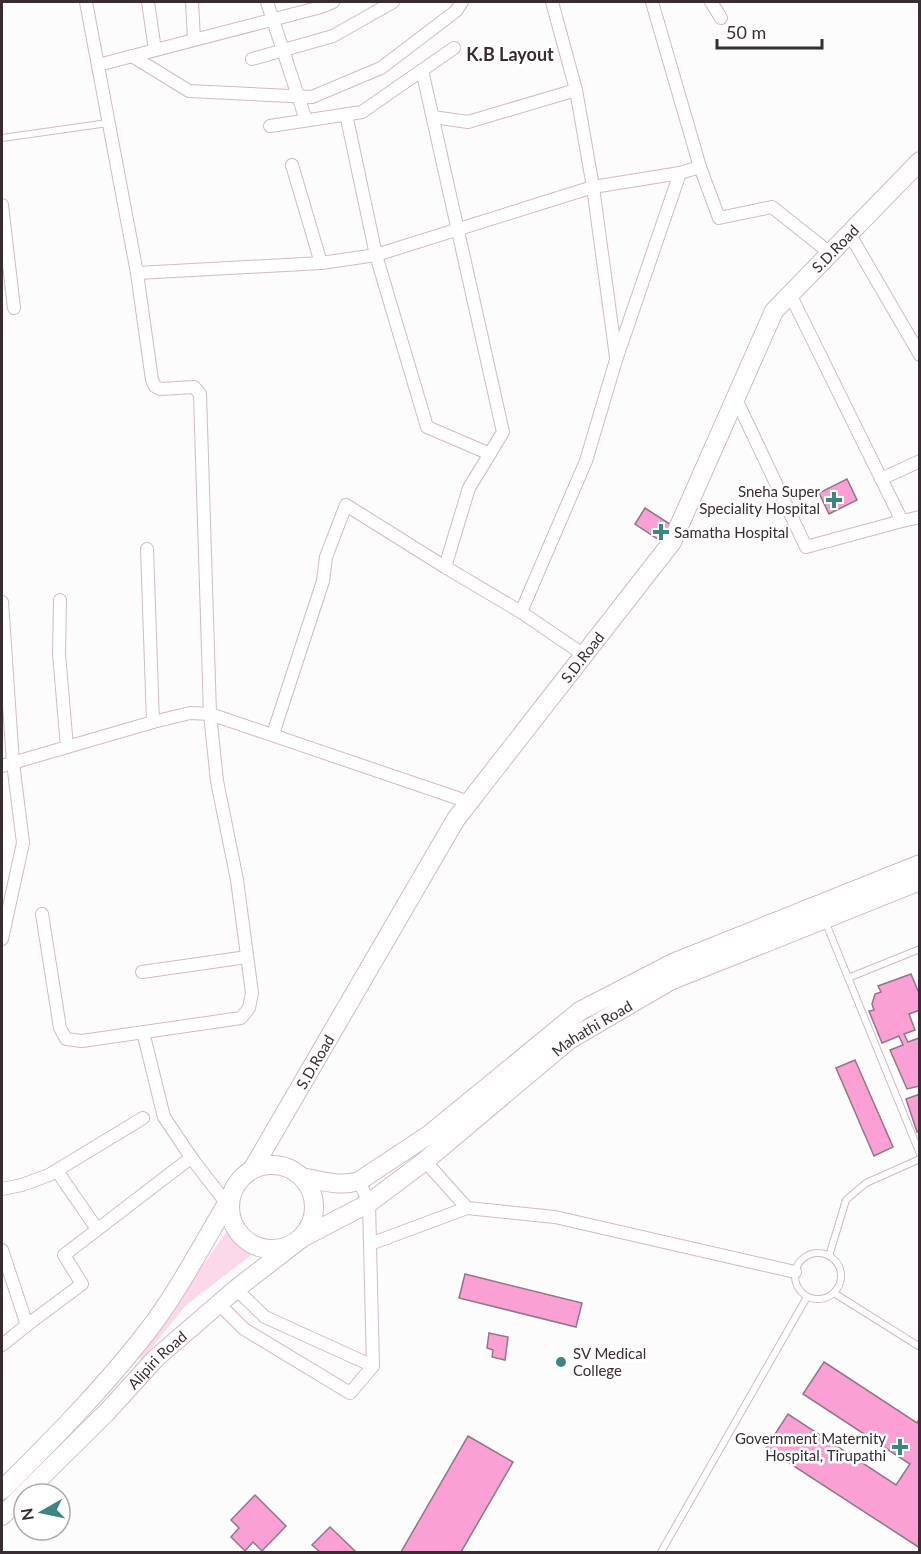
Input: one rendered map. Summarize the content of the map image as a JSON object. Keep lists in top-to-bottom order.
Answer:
{
  "streets": {
    "street": ["S.D.Road", "Mahathi Road", "Alipiri Road"]
  },
  "crossings": [
    ["S.D.Road", "Mahathi Road"],
    ["S.D.Road", "Alipiri Road"],
    ["Mahathi Road", "Alipiri Road"]
  ],
  "districts": ["K.B Layout"],
  "places": {
    "health": ["Sneha Super Speciality Hospital", "Samatha Hospital", "Government Maternity Hospital, Tirupathi"],
    "other": ["SV Medical College"]
  },
  "scale_bar": "50 m",
  "north": "left"
}
